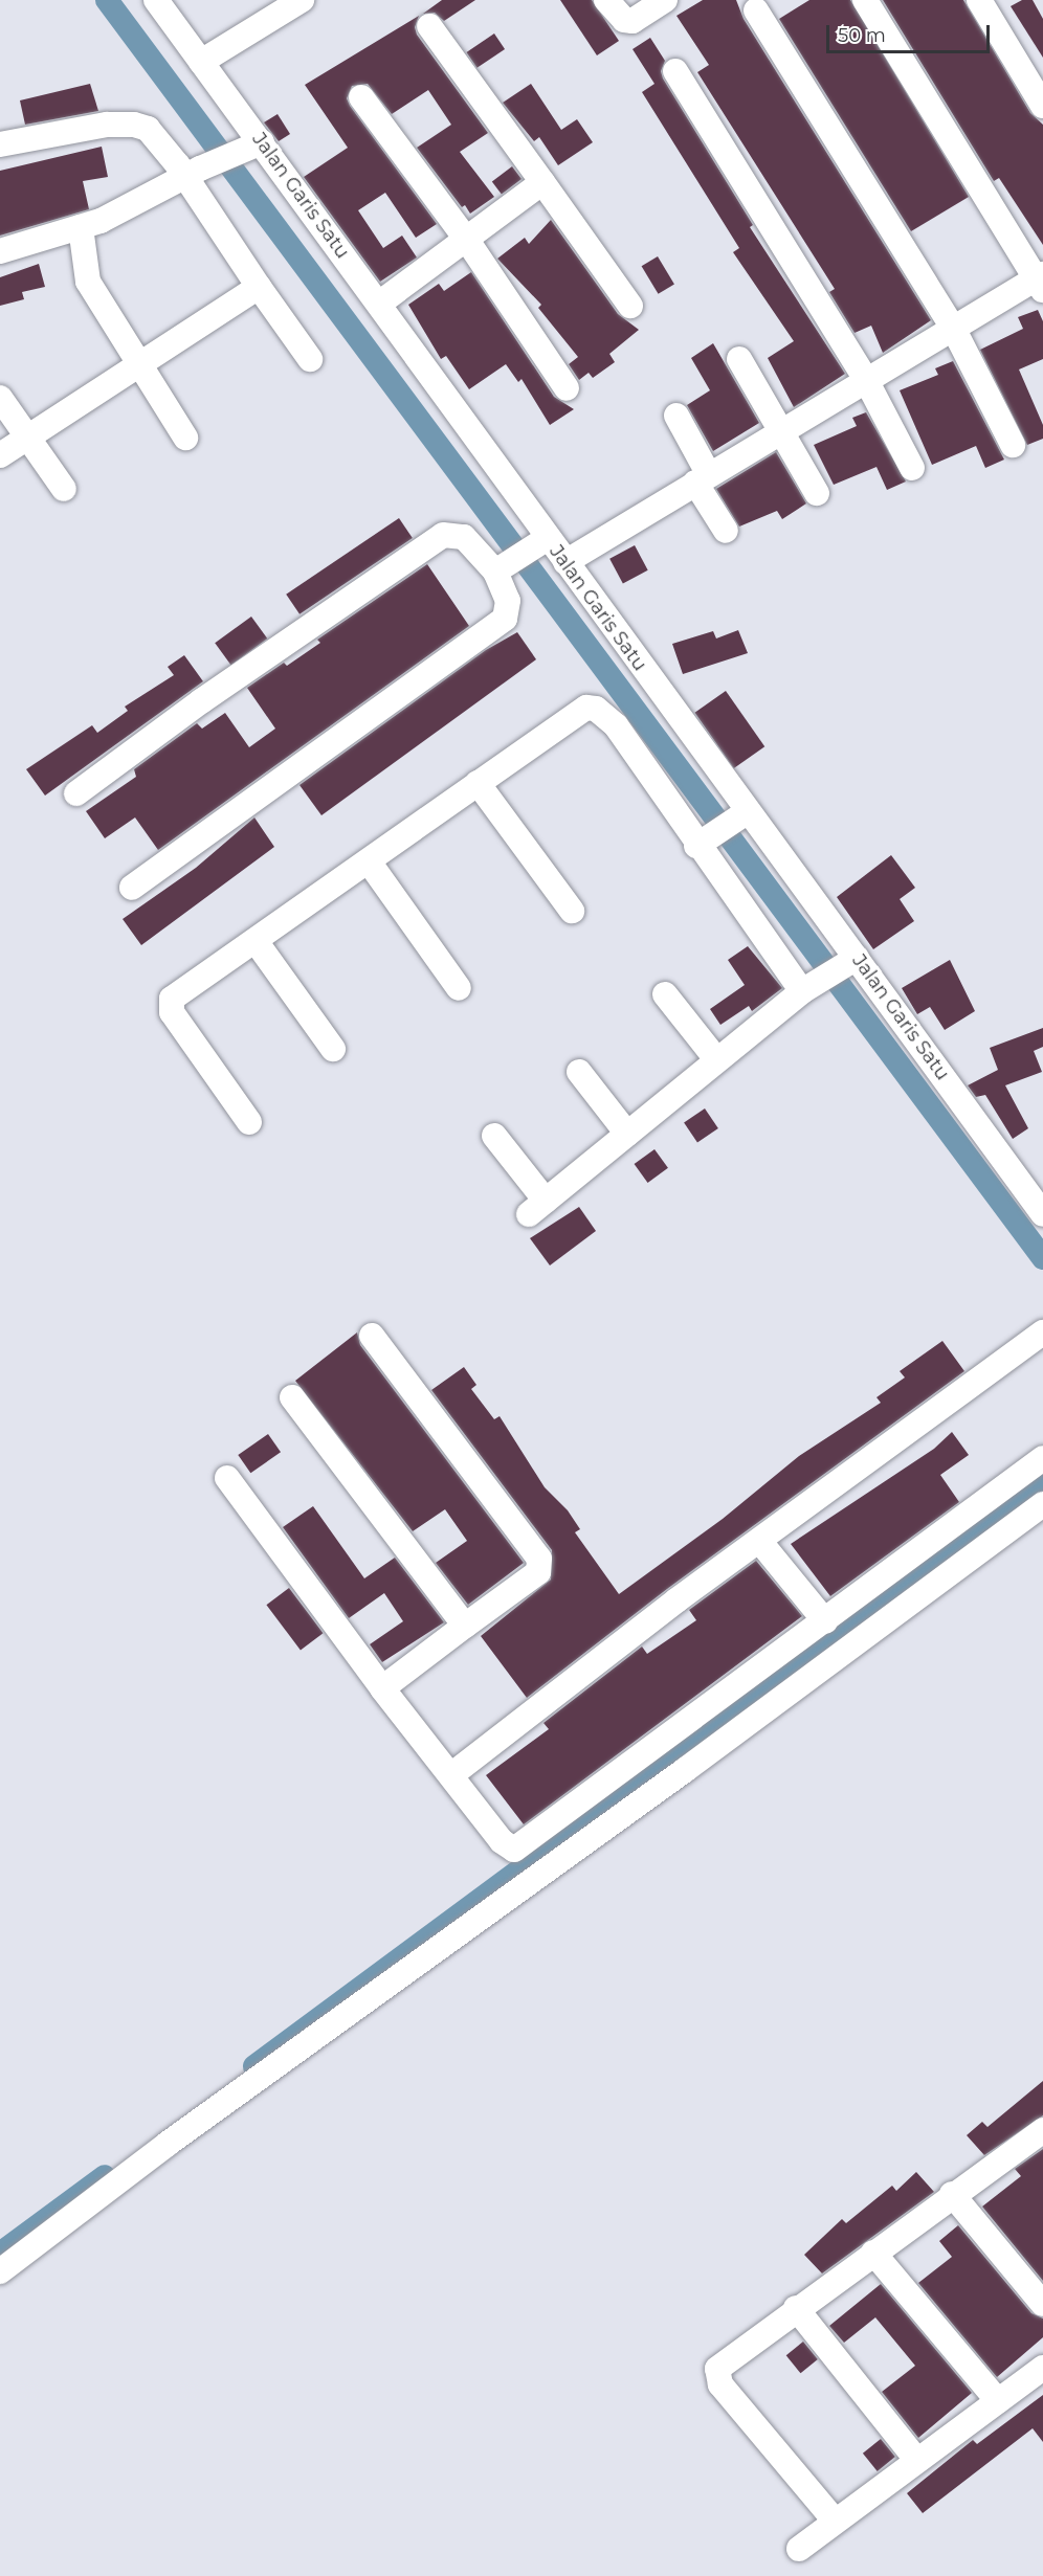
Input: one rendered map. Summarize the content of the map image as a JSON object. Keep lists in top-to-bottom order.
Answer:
{
  "streets": {
    "street": ["Jalan Garis Satu"]
  },
  "scale_bar": "50 m"
}
